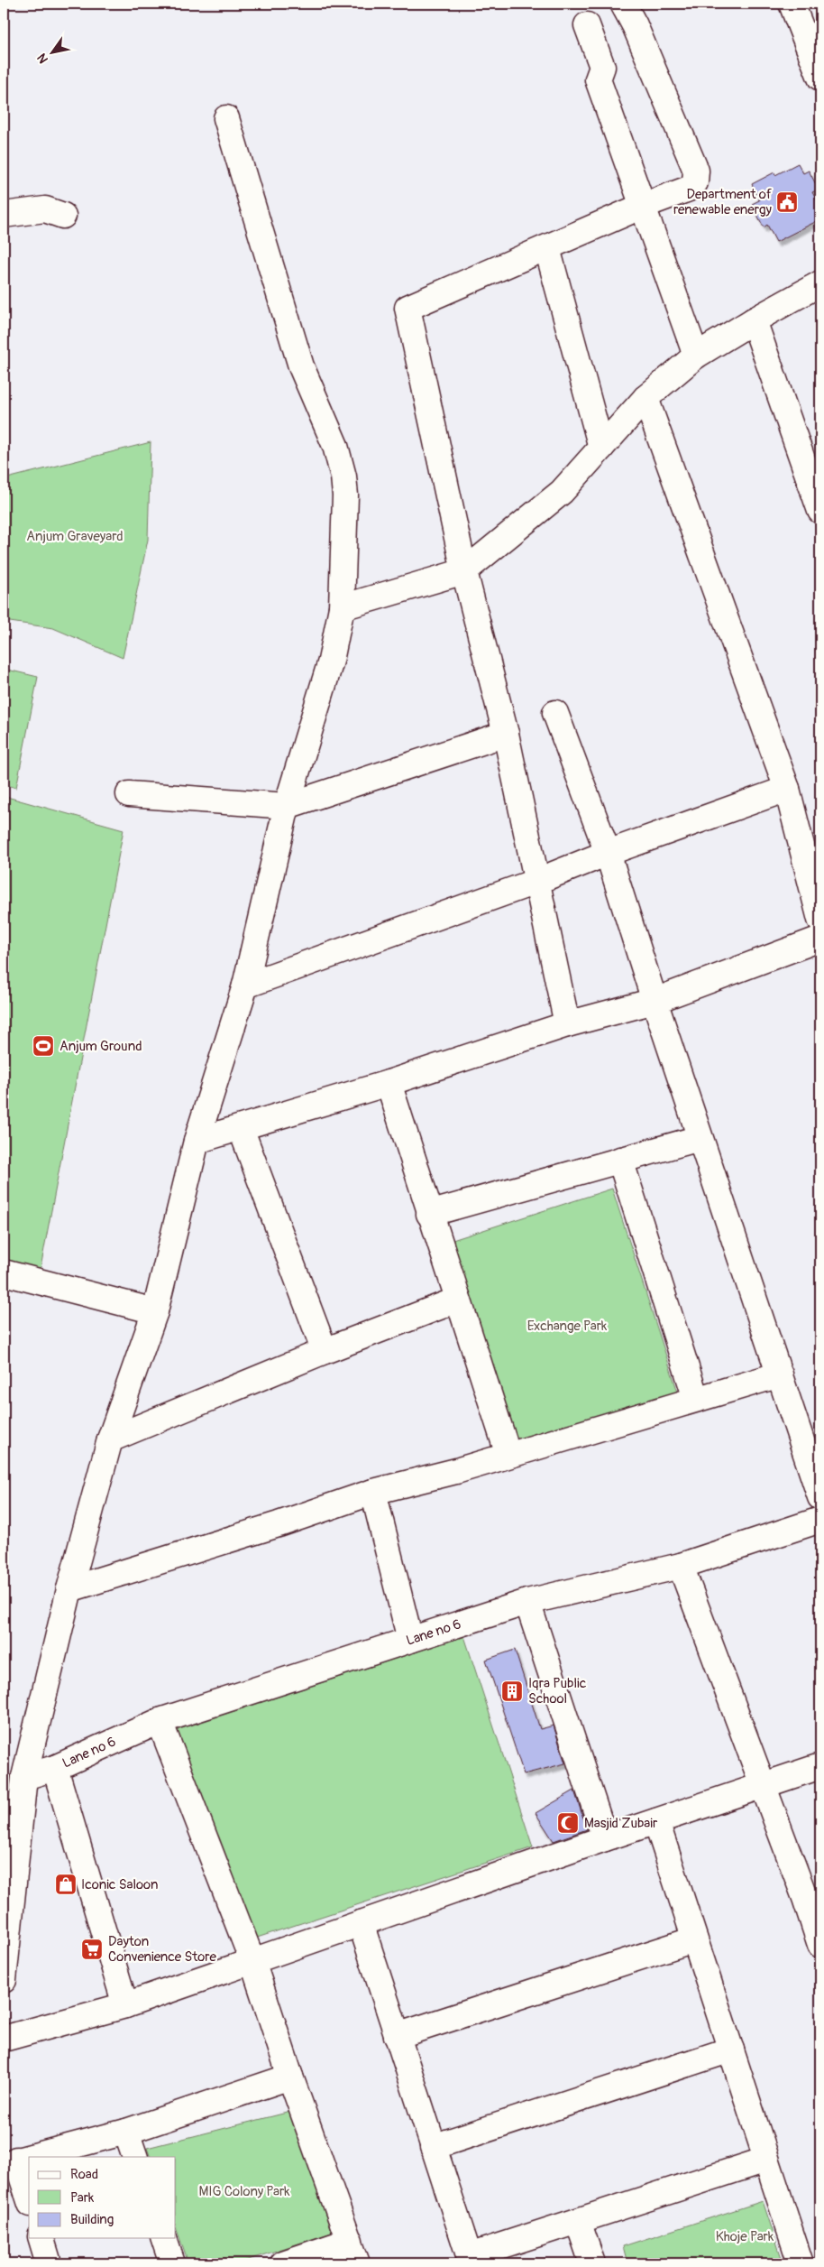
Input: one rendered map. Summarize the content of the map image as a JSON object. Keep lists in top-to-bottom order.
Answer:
{
  "streets": {
    "street": ["Lane no 6"]
  },
  "parks": [
    "Anjum Graveyard",
    "Exchange Park",
    "MIG Colony Park",
    "Khoje Park"
  ],
  "places": {
    "public building": ["Department of renewable energy"],
    "sports": ["Anjum Ground"],
    "building": ["Iqra Public School"],
    "mosque": ["Masjid Zubair"],
    "shop": ["Iconic Saloon"],
    "supermarket": ["Dayton Convenience Store"]
  },
  "legend": ["Road", "Park", "Building"],
  "north": "bottom left"
}
